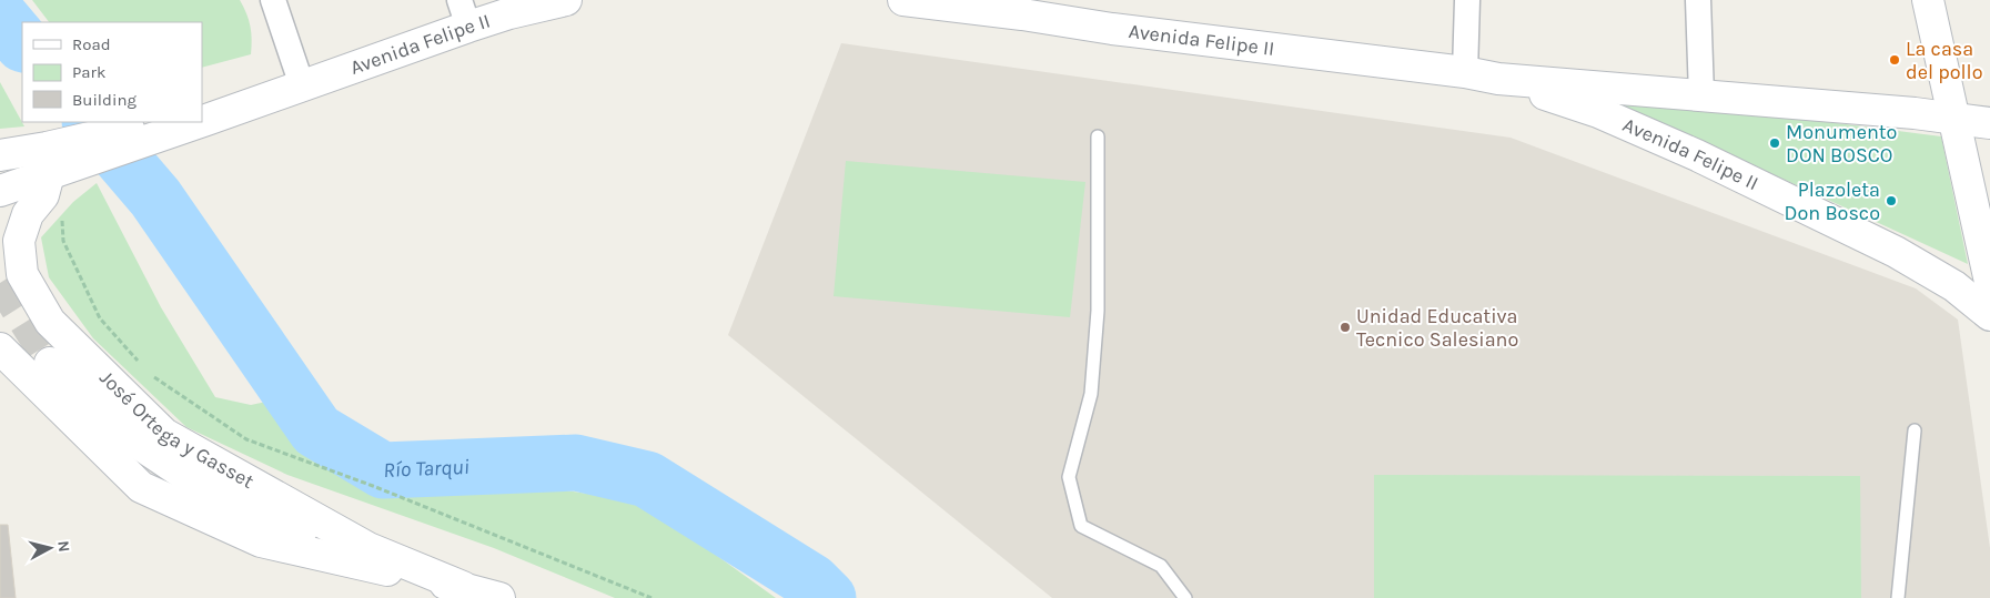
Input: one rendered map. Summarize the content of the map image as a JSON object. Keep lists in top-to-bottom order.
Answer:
{
  "streets": {
    "main road": ["Avenida Felipe II", "José Ortega y Gasset"]
  },
  "crossings": [
    ["Avenida Felipe II", "José Ortega y Gasset"]
  ],
  "water": ["Río Tarqui"],
  "places": [
    "La casa del pollo",
    "Monumento DON BOSCO",
    "Plazoleta Don Bosco",
    "Unidad Educativa Tecnico Salesiano"
  ],
  "legend": ["Road", "Park", "Building"],
  "north": "right"
}
